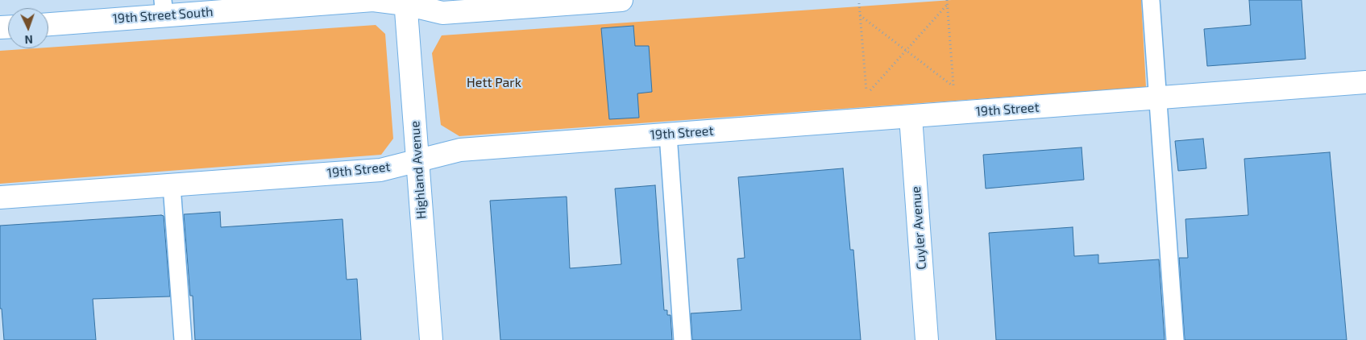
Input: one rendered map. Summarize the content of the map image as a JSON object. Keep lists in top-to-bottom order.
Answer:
{
  "streets": {
    "street": [
      "19th Street South",
      "19th Street",
      "Highland Avenue",
      "Cuyler Avenue"
    ]
  },
  "crossings": [
    ["19th Street South", "Highland Avenue"],
    ["19th Street", "Highland Avenue"],
    ["19th Street", "Cuyler Avenue"]
  ],
  "parks": ["Hett Park"],
  "north": "bottom"
}
